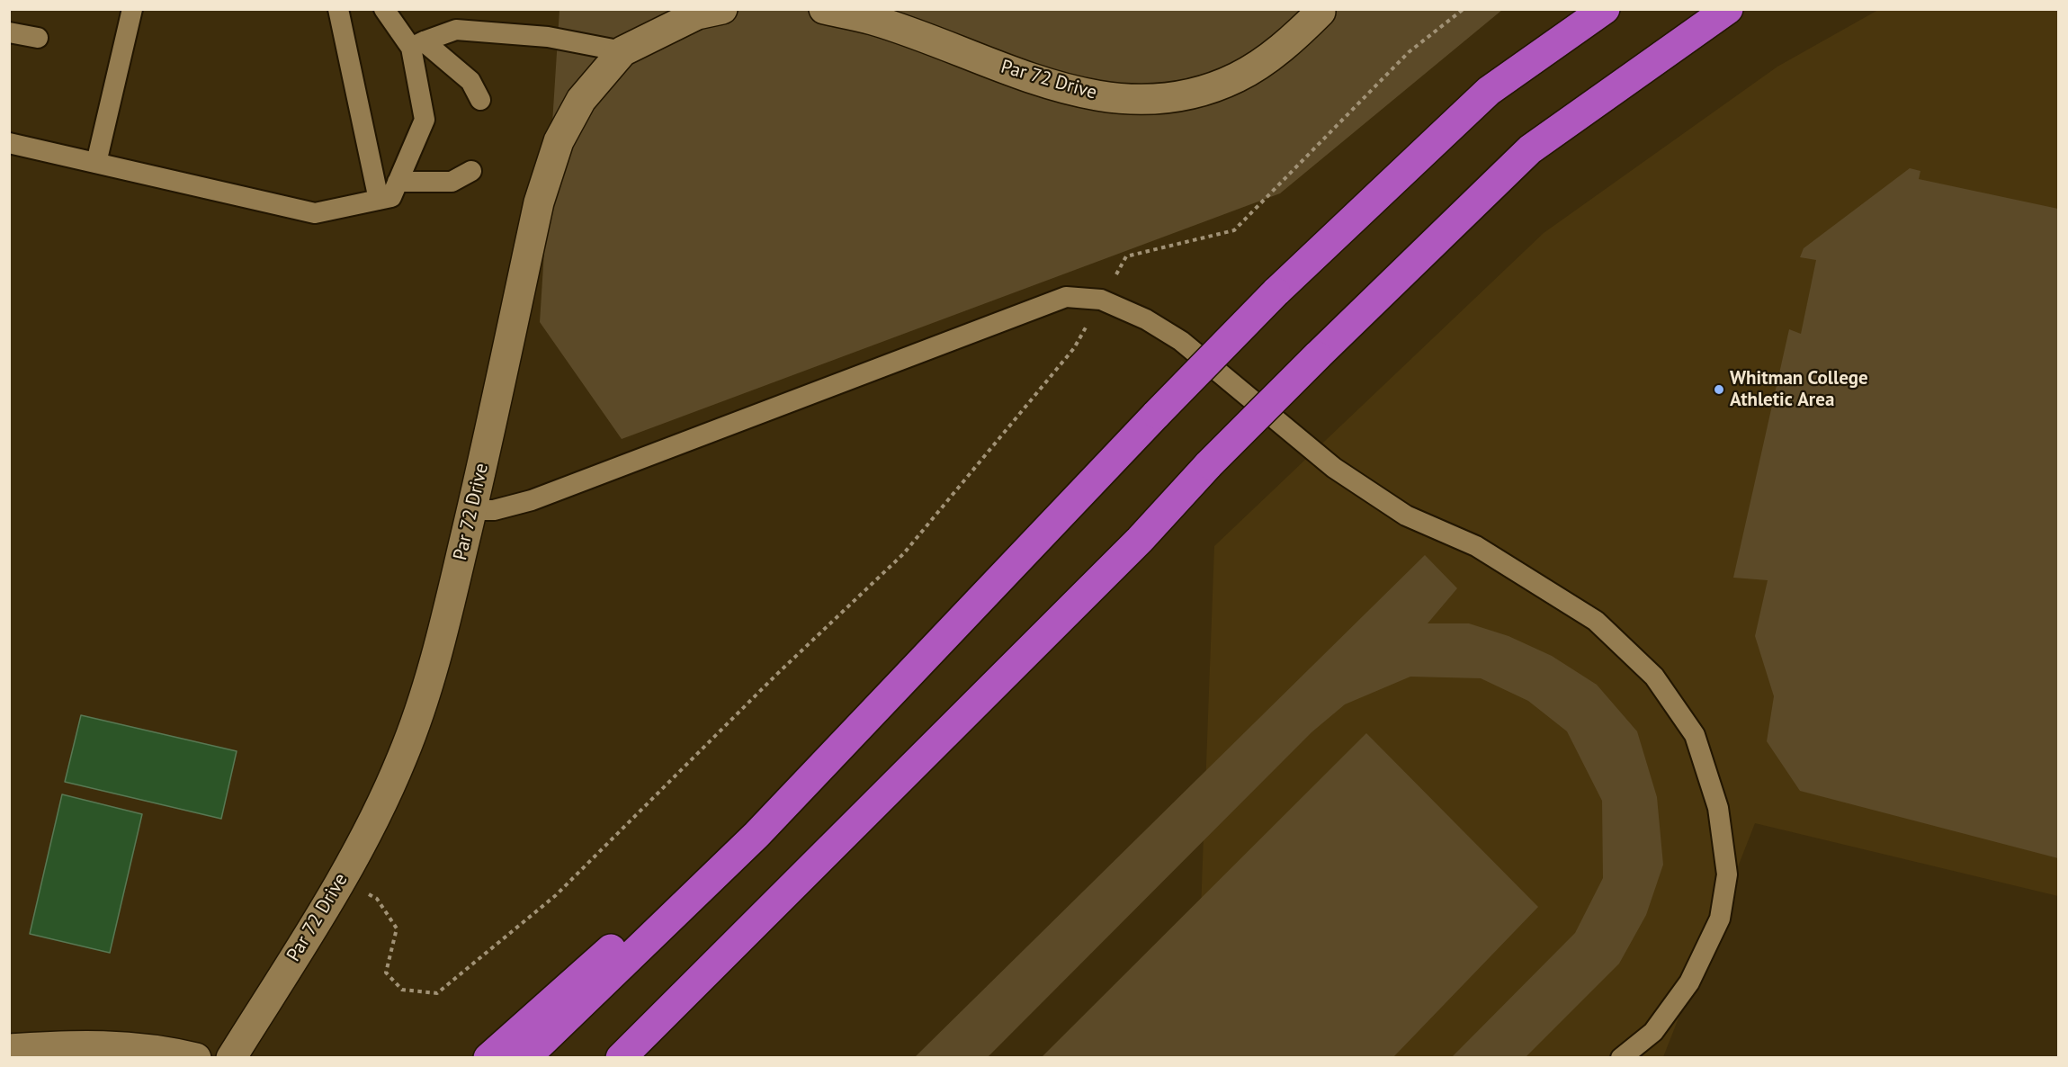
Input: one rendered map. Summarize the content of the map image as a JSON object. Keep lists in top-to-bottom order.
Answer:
{
  "streets": {
    "street": ["Par 72 Drive"]
  },
  "places": ["Whitman College Athletic Area"]
}
